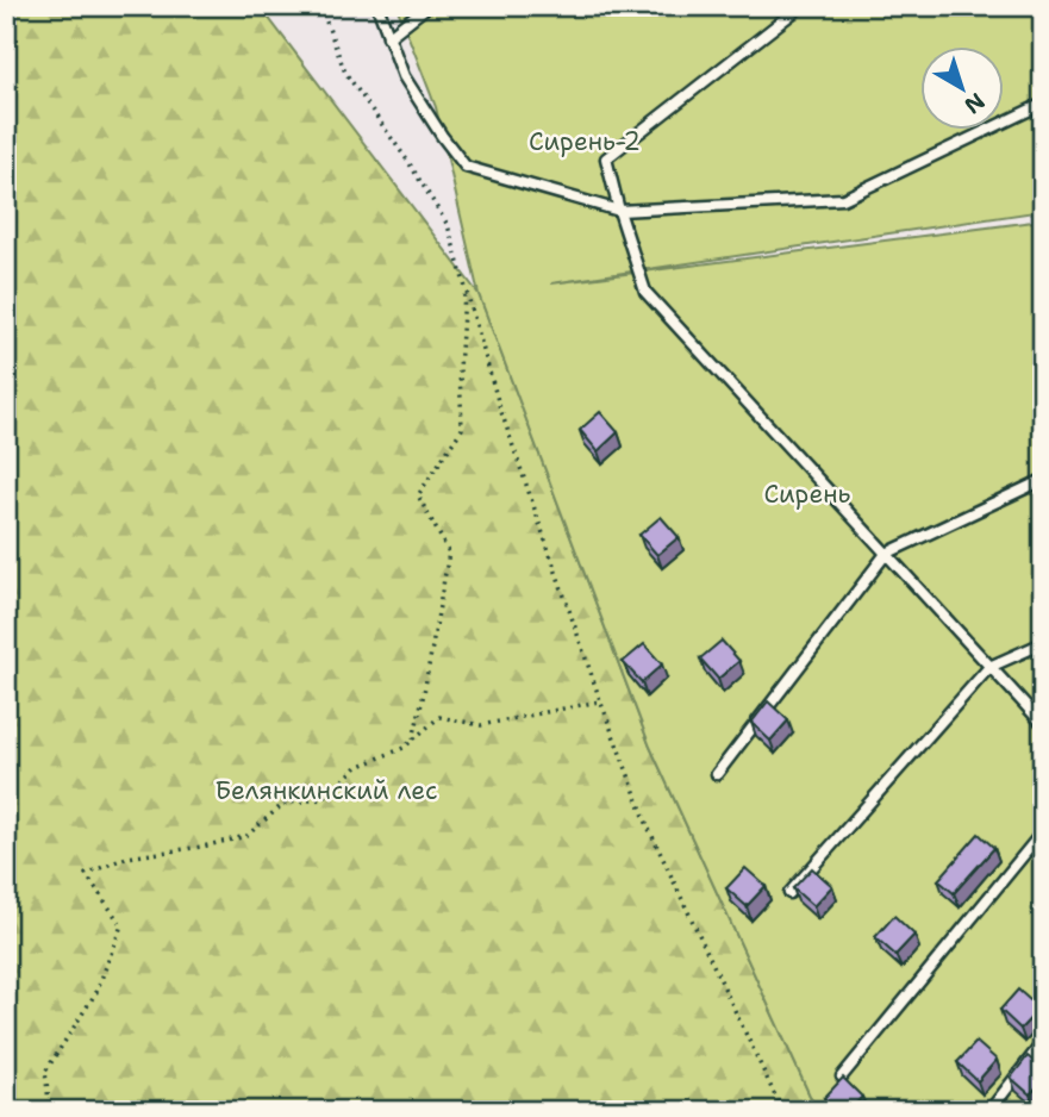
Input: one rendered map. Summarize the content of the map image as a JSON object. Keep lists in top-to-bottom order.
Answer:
{
  "parks": ["Сирень-2", "Сирень", "Белянкинский лес"],
  "north": "bottom right"
}
